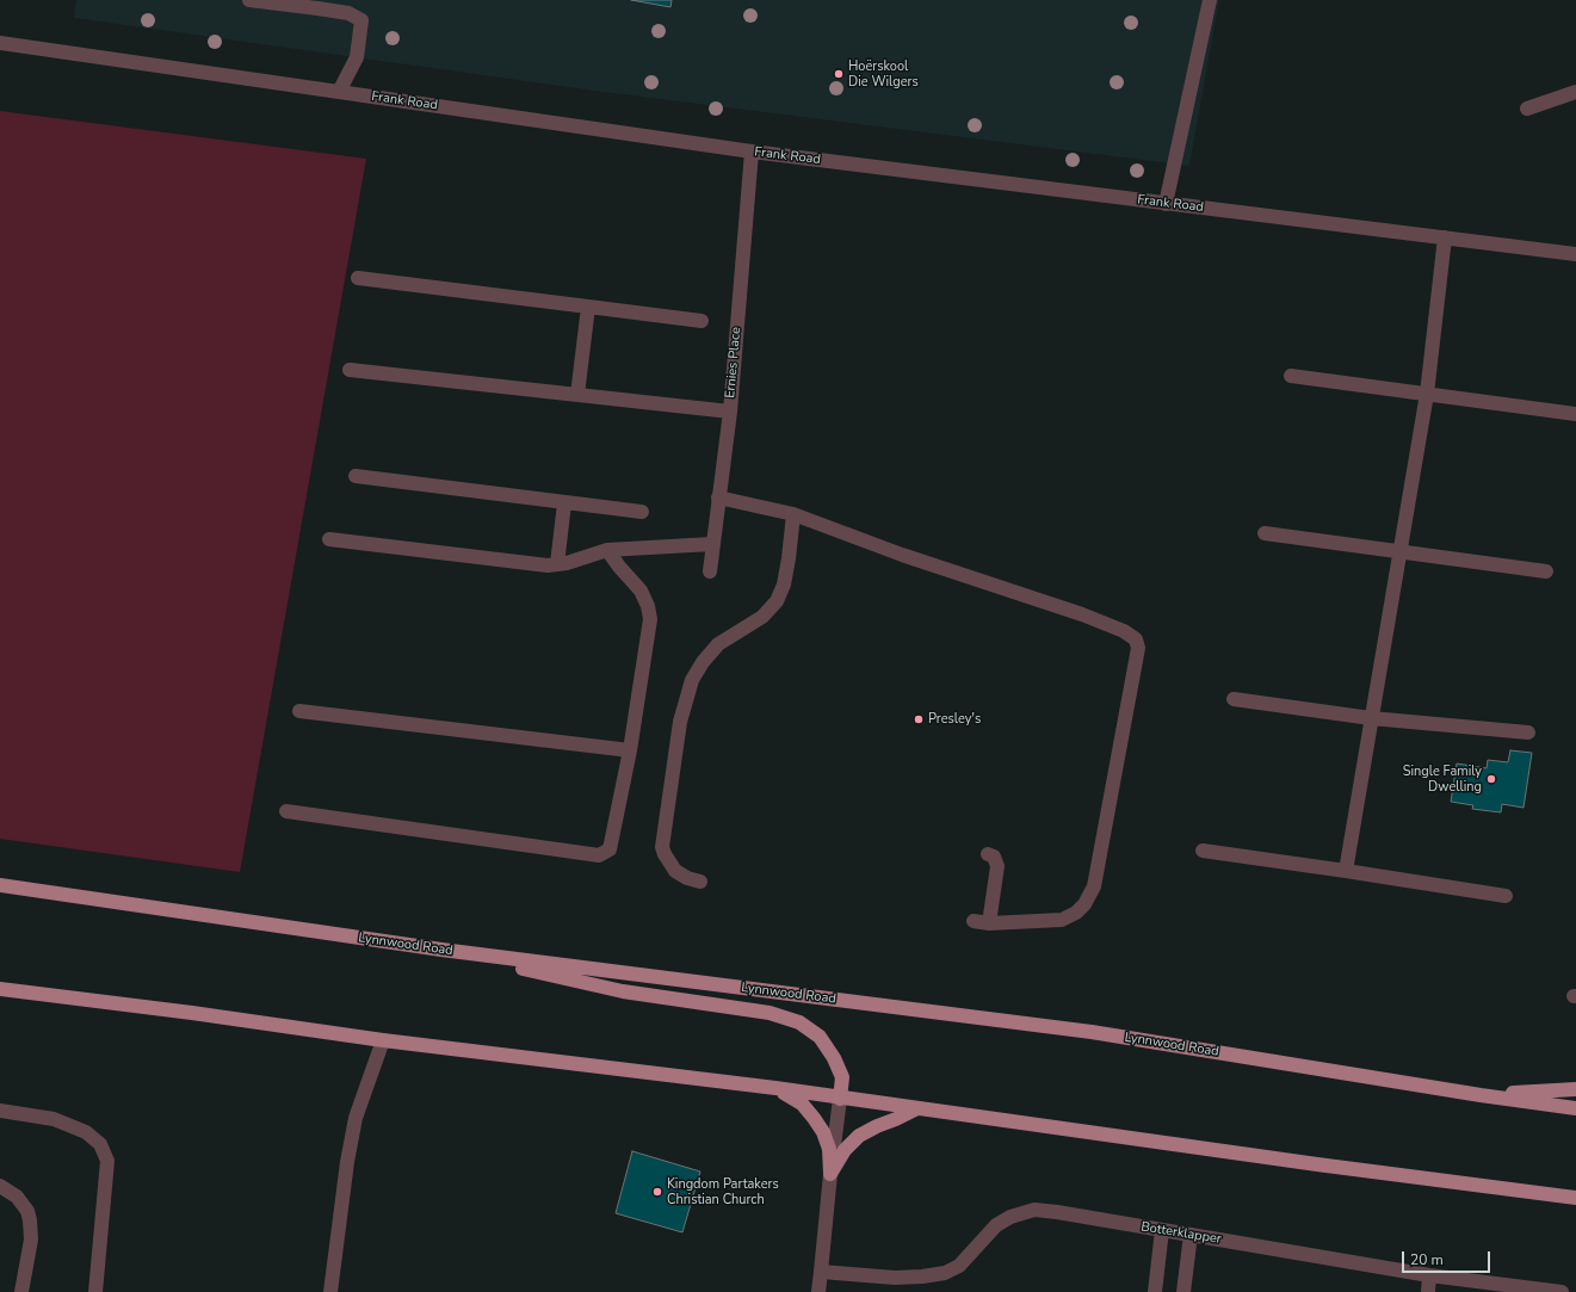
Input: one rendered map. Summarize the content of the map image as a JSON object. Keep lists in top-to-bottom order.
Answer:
{
  "streets": {
    "main road": ["Lynnwood Road"],
    "street": ["Frank Road", "Ernies Place", "Botterklapper"]
  },
  "crossings": [
    ["Frank Road", "Ernies Place"]
  ],
  "places": [
    "Hoërskool Die Wilgers",
    "Presley's",
    "Single Family Dwelling",
    "Kingdom Partakers Christian Church"
  ],
  "scale_bar": "20 m"
}
